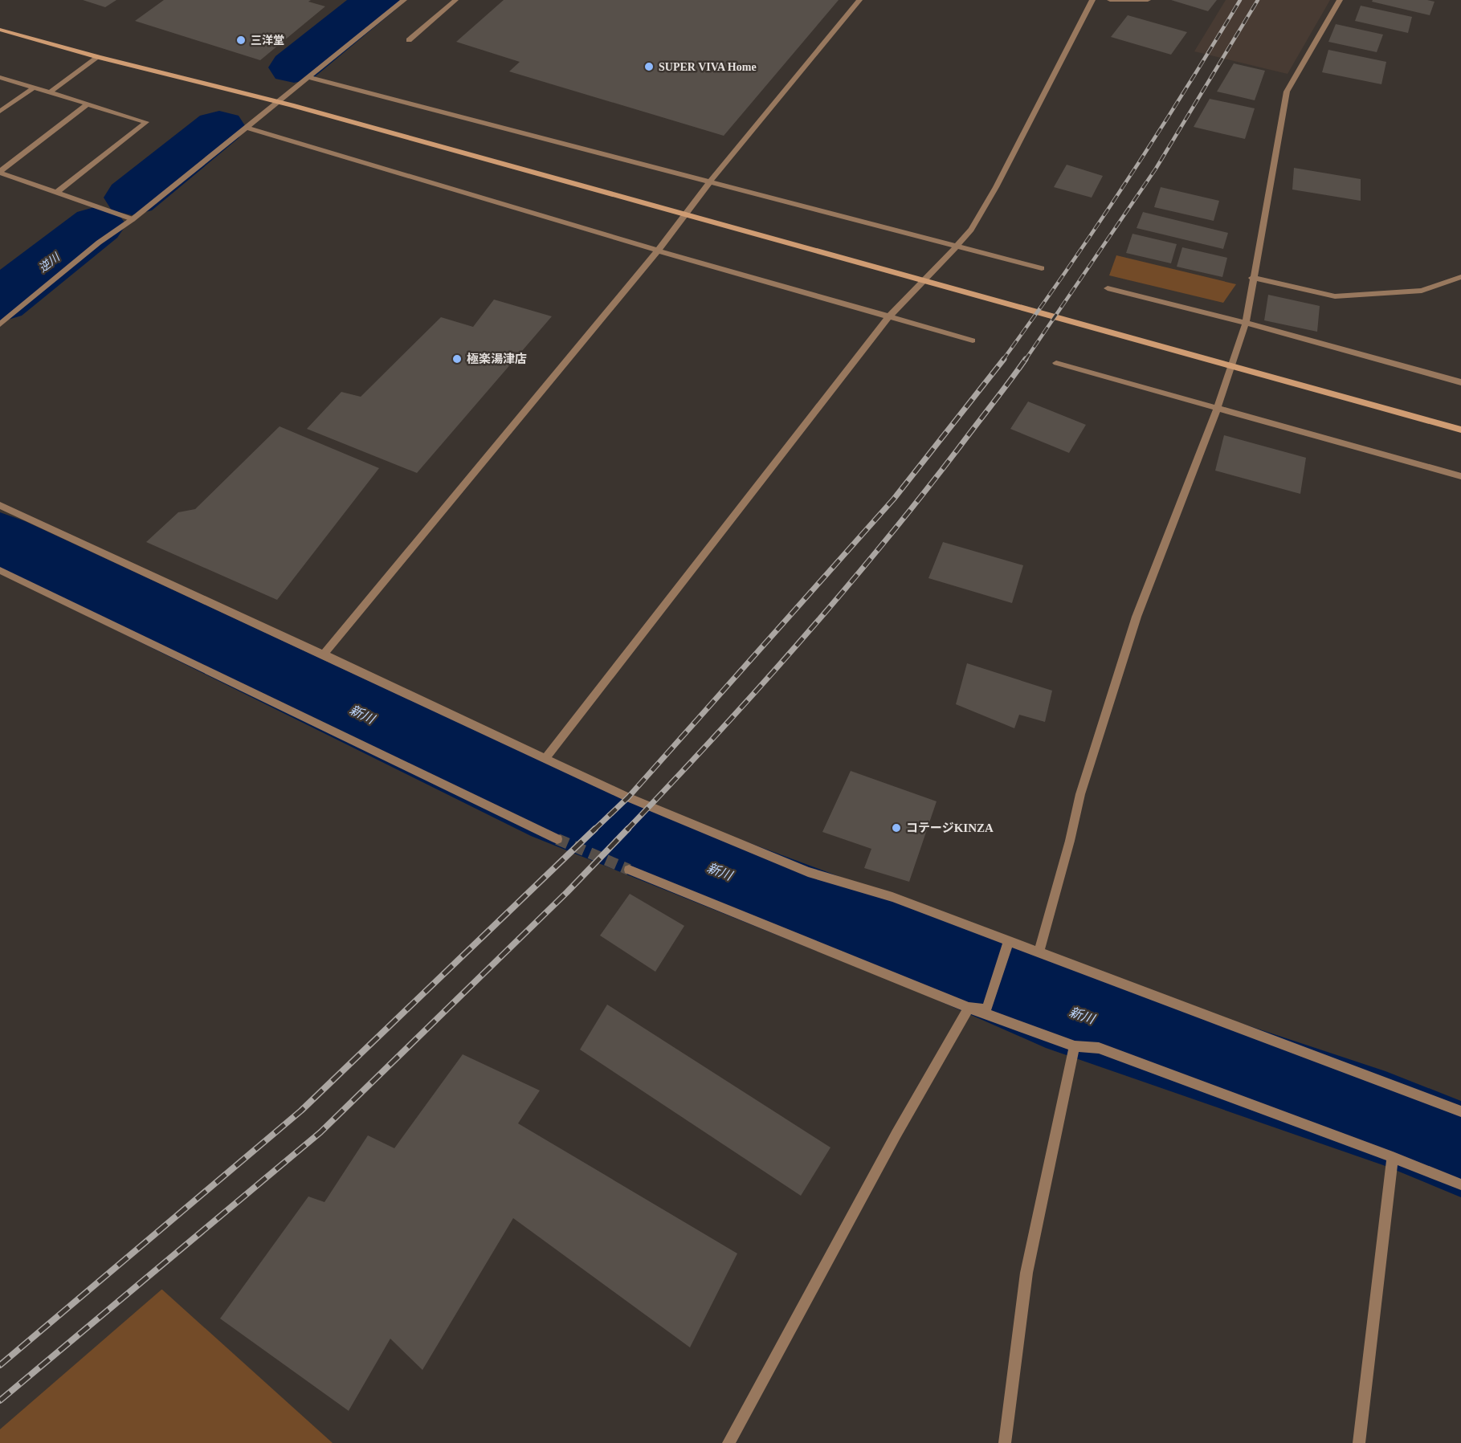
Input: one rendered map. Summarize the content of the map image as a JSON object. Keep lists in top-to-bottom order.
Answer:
{
  "water": ["逆川", "新川"],
  "places": [
    "三洋堂",
    "SUPER VIVA Home",
    "極楽湯津店",
    "コテージKINZA"
  ]
}
